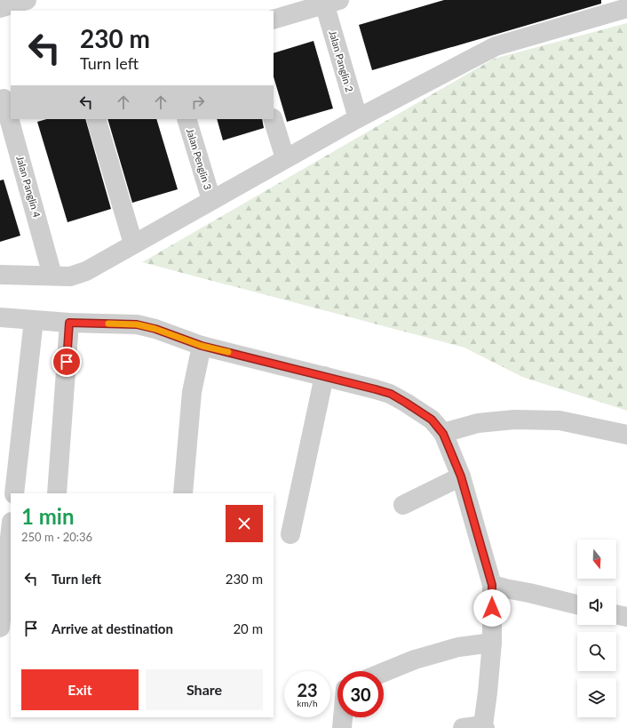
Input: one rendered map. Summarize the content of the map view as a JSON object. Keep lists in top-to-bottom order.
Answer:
{
  "streets": {
    "street": ["Jalan Panglin 2", "Jalan Penglin 3", "Jalan Panglin 4"]
  },
  "north": "bottom",
  "page": {
    "turn": ["230 m", "Turn left"],
    "heading": ["1 min", "250 m · 20:36"],
    "list": [
      {
        "name": "Turn left",
        "value": "230 m"
      },
      {
        "name": "Arrive at destination",
        "value": "20 m"
      }
    ],
    "buttons": ["Exit", "Share"],
    "speed": "23 km/h",
    "limit": "30"
  }
}
